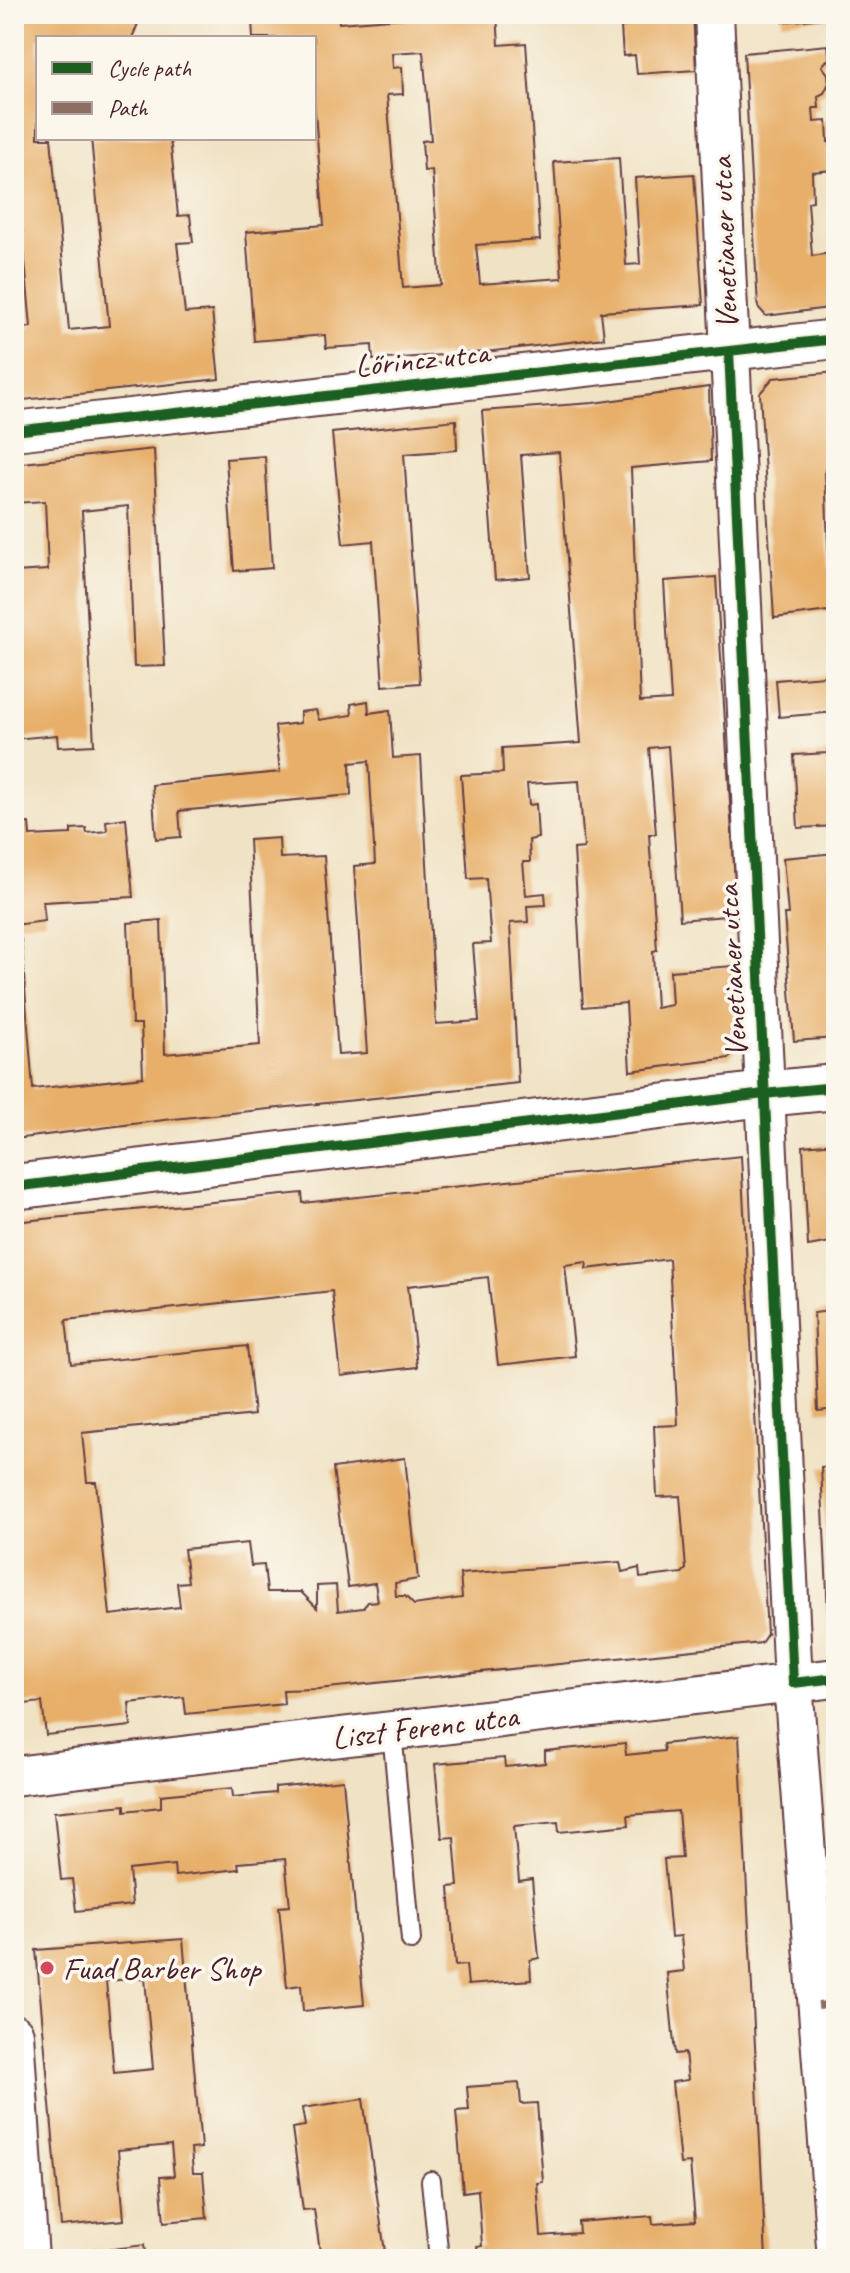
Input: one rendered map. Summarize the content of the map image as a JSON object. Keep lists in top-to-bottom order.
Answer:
{
  "streets": {
    "street": ["Venetianer utca", "Lőrincz utca", "Liszt Ferenc utca"]
  },
  "crossings": [
    ["Venetianer utca", "Lőrincz utca"],
    ["Venetianer utca", "Liszt Ferenc utca"]
  ],
  "places": ["Fuad Barber Shop"],
  "legend": ["Cycle path", "Path"]
}
